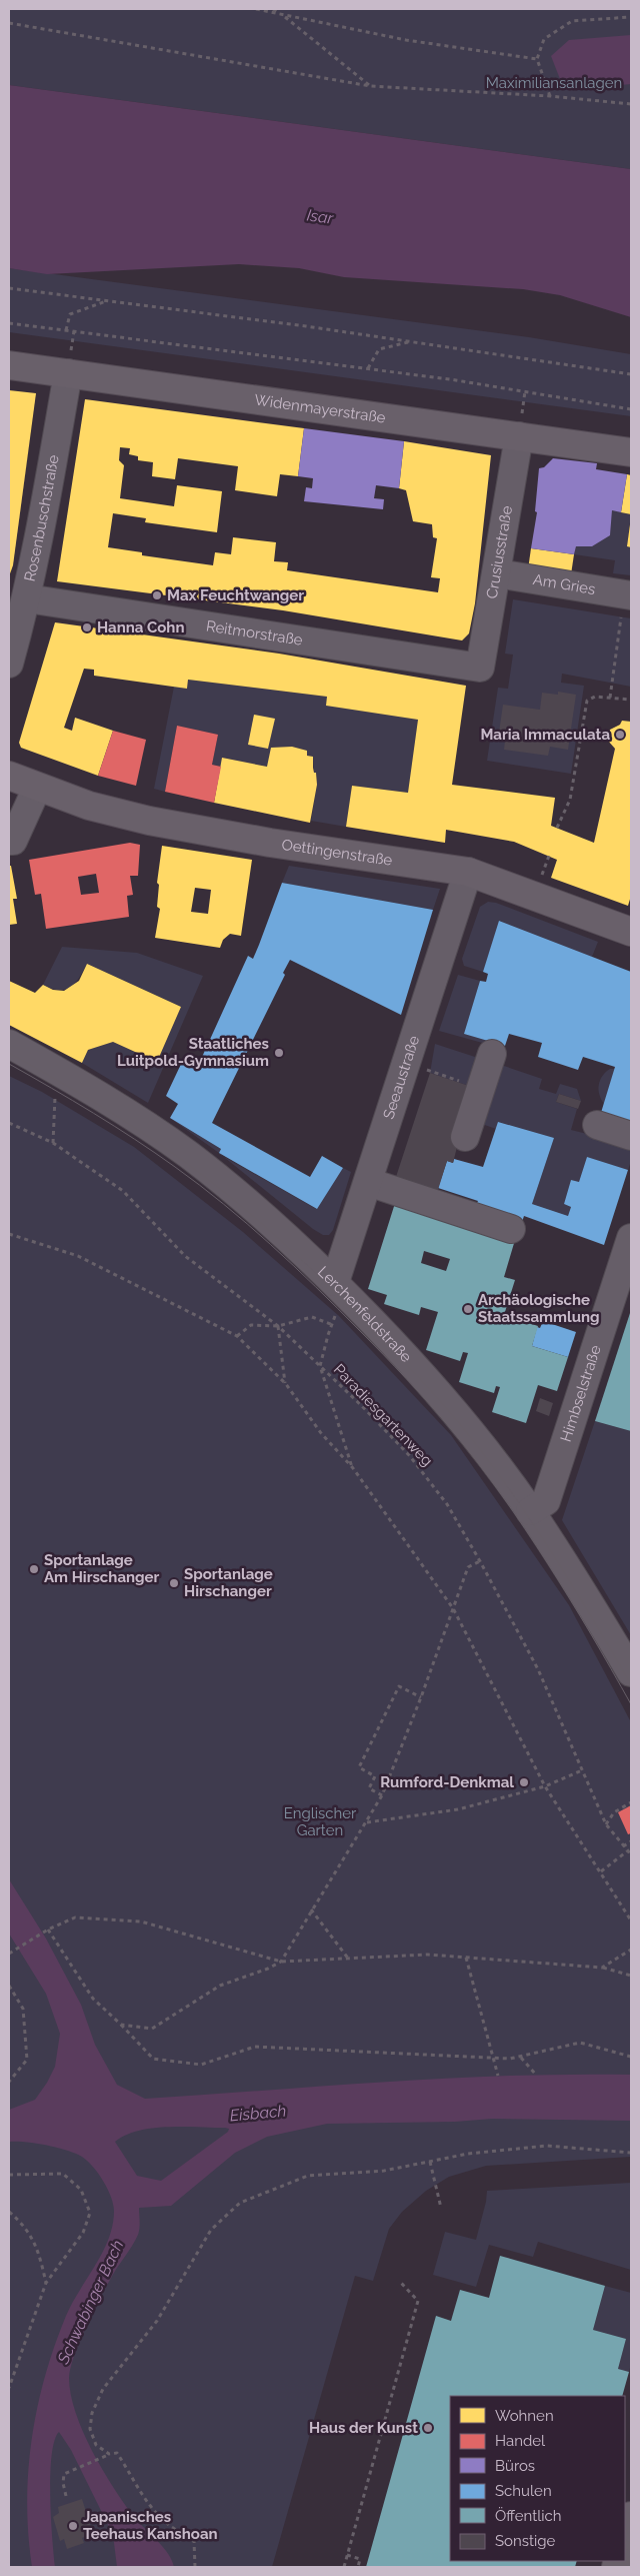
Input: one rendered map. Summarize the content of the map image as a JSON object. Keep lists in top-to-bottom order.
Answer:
{
  "streets": {
    "main road": ["Widenmayerstraße", "Oettingenstraße"],
    "street": [
      "Rosenbuschstraße",
      "Crusiusstraße",
      "Am Gries",
      "Reitmorstraße",
      "Seeaustraße",
      "Lerchenfeldstraße",
      "Himbselstraße"
    ],
    "path": ["Paradiesgartenweg"]
  },
  "crossings": [
    ["Widenmayerstraße", "Rosenbuschstraße"],
    ["Widenmayerstraße", "Crusiusstraße"],
    ["Rosenbuschstraße", "Reitmorstraße"],
    ["Crusiusstraße", "Am Gries"],
    ["Crusiusstraße", "Reitmorstraße"],
    ["Oettingenstraße", "Seeaustraße"],
    ["Seeaustraße", "Lerchenfeldstraße"],
    ["Lerchenfeldstraße", "Himbselstraße"]
  ],
  "water": ["Isar", "Eisbach", "Schwabinger Bach"],
  "parks": ["Maximiliansanlagen", "Englischer Garten"],
  "places": [
    "Max Feuchtwanger",
    "Hanna Cohn",
    "Maria Immaculata",
    "Staatliches Luitpold-Gymnasium",
    "Archäologische Staatssammlung",
    "Sportanlage Am Hirschanger",
    "Sportanlage Hirschanger",
    "Rumford-Denkmal",
    "Haus der Kunst",
    "Japanisches Teehaus Kanshoan"
  ],
  "legend": [
    "Wohnen",
    "Handel",
    "Büros",
    "Schulen",
    "Öffentlich",
    "Sonstige"
  ]
}
